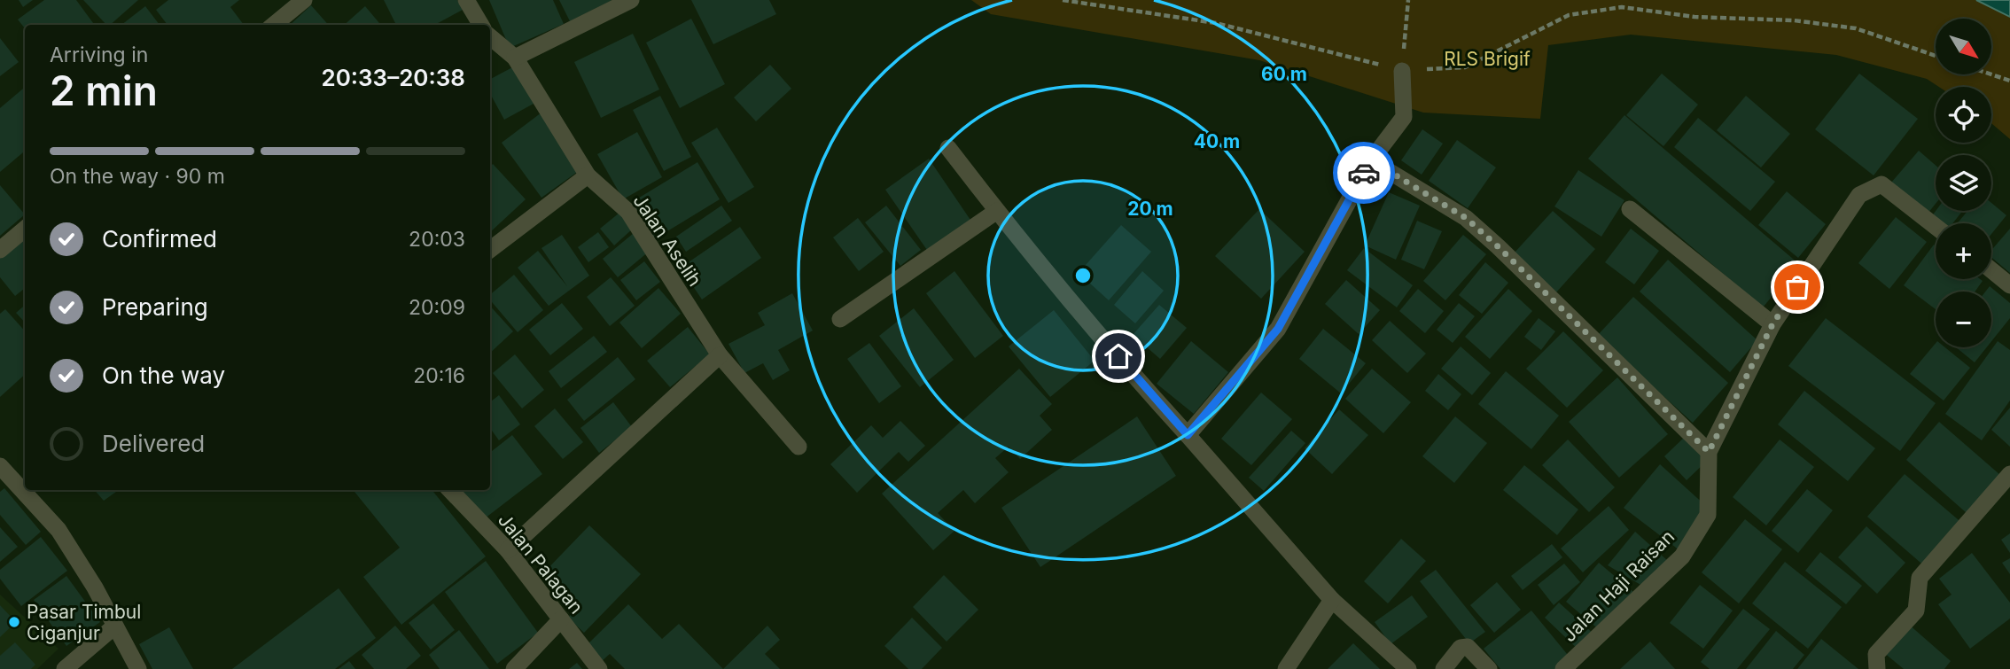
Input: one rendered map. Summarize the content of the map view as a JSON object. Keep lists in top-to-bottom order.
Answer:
{
  "streets": {
    "street": ["Jalan Aselih", "Jalan Palagan", "Jalan Haji Raisan"]
  },
  "parks": ["RLS Brigif"],
  "places": ["Pasar Timbul Ciganjur"],
  "north": "bottom right",
  "page": {
    "map_buttons": ["+", "−"],
    "heading": ["2 min", "Arriving in", "20:33–20:38"],
    "bar": "On the way · 90 m",
    "list": [
      ["Confirmed", "20:03"],
      ["Preparing", "20:09"],
      ["On the way", "20:16"],
      "Delivered"
    ]
  },
  "rings": ["60 m", "40 m", "20 m"]
}
